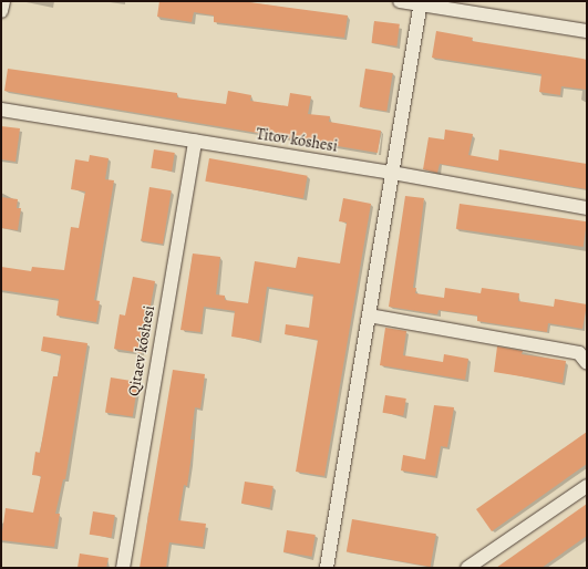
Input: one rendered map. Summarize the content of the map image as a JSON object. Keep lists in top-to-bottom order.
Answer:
{
  "streets": {
    "street": ["Titov kóshesi", "Qitaev kóshesi"]
  },
  "crossings": [
    ["Titov kóshesi", "Qitaev kóshesi"]
  ]
}
